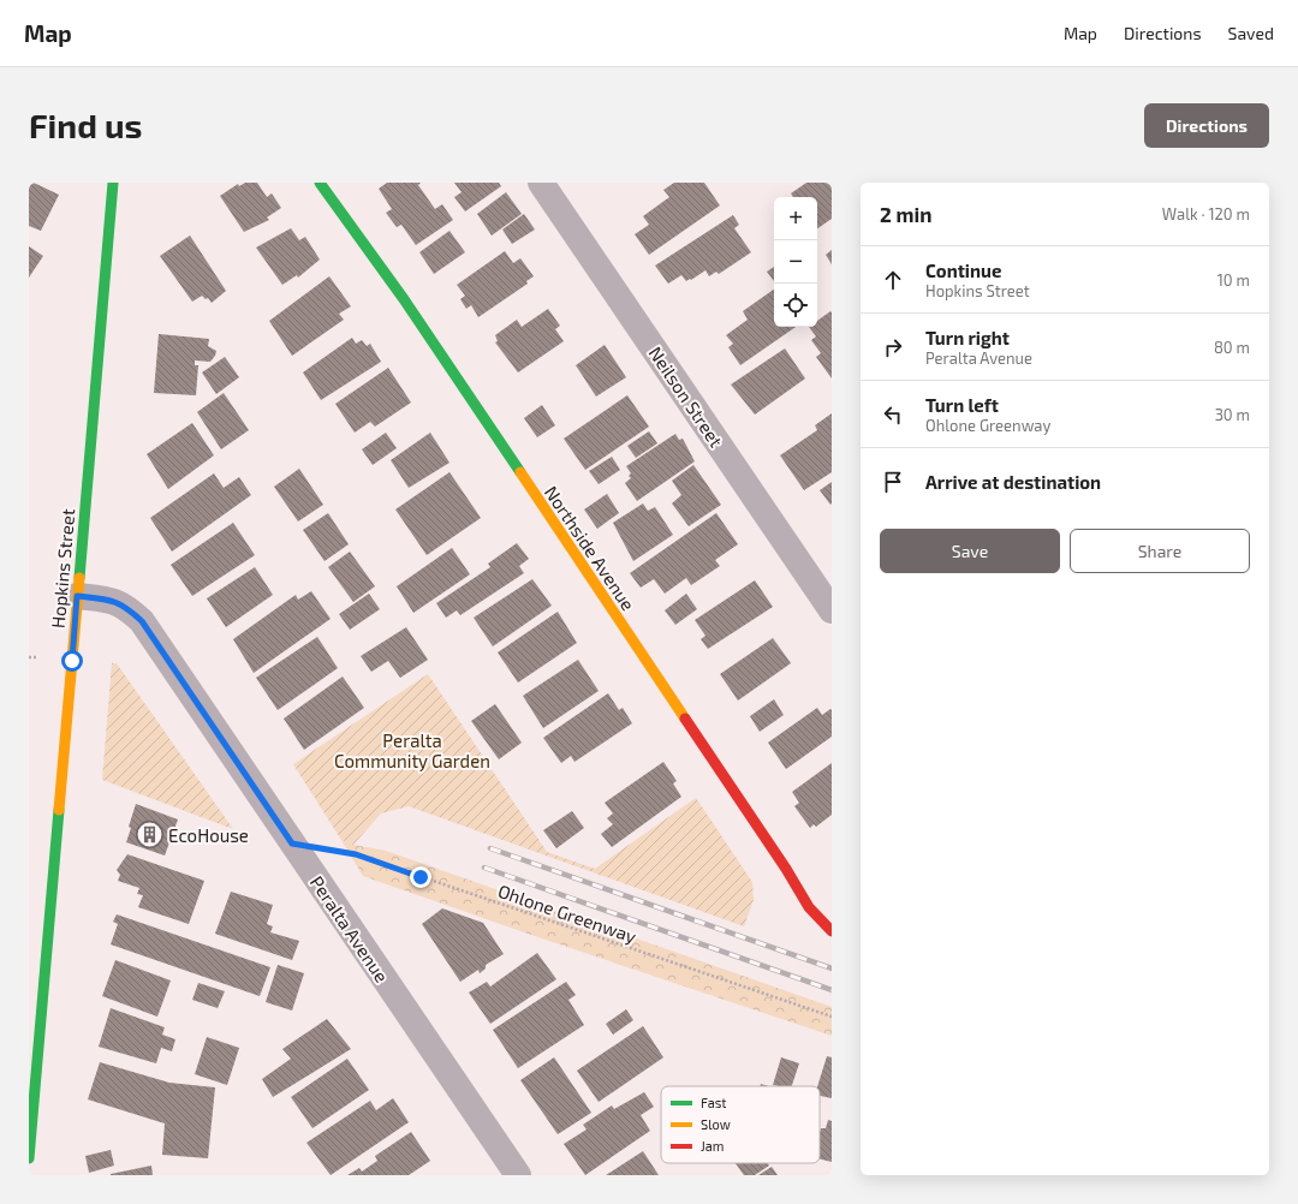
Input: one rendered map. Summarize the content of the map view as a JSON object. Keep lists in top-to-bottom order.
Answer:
{
  "streets": {
    "street": [
      "Neilson Street",
      "Northside Avenue",
      "Hopkins Street",
      "Peralta Avenue"
    ],
    "path": ["Ohlone Greenway"]
  },
  "crossings": [
    ["Hopkins Street", "Peralta Avenue"],
    ["Ohlone Greenway", "Peralta Avenue"]
  ],
  "parks": ["Peralta Community Garden"],
  "places": {
    "building": ["EcoHouse"]
  },
  "legend": ["Fast", "Slow", "Jam"],
  "page": {
    "header": "Map",
    "nav": ["Map", "Directions", "Saved"],
    "buttons": [
      "Directions",
      ["Save", "Share"]
    ],
    "title": "Find us",
    "heading": ["2 min", "Walk · 120 m"],
    "map_buttons": ["+", "−"],
    "list": [
      ["Continue", "Hopkins Street", "10 m"],
      ["Turn right", "Peralta Avenue", "80 m"],
      ["Turn left", "Ohlone Greenway", "30 m"],
      "Arrive at destination"
    ]
  }
}
